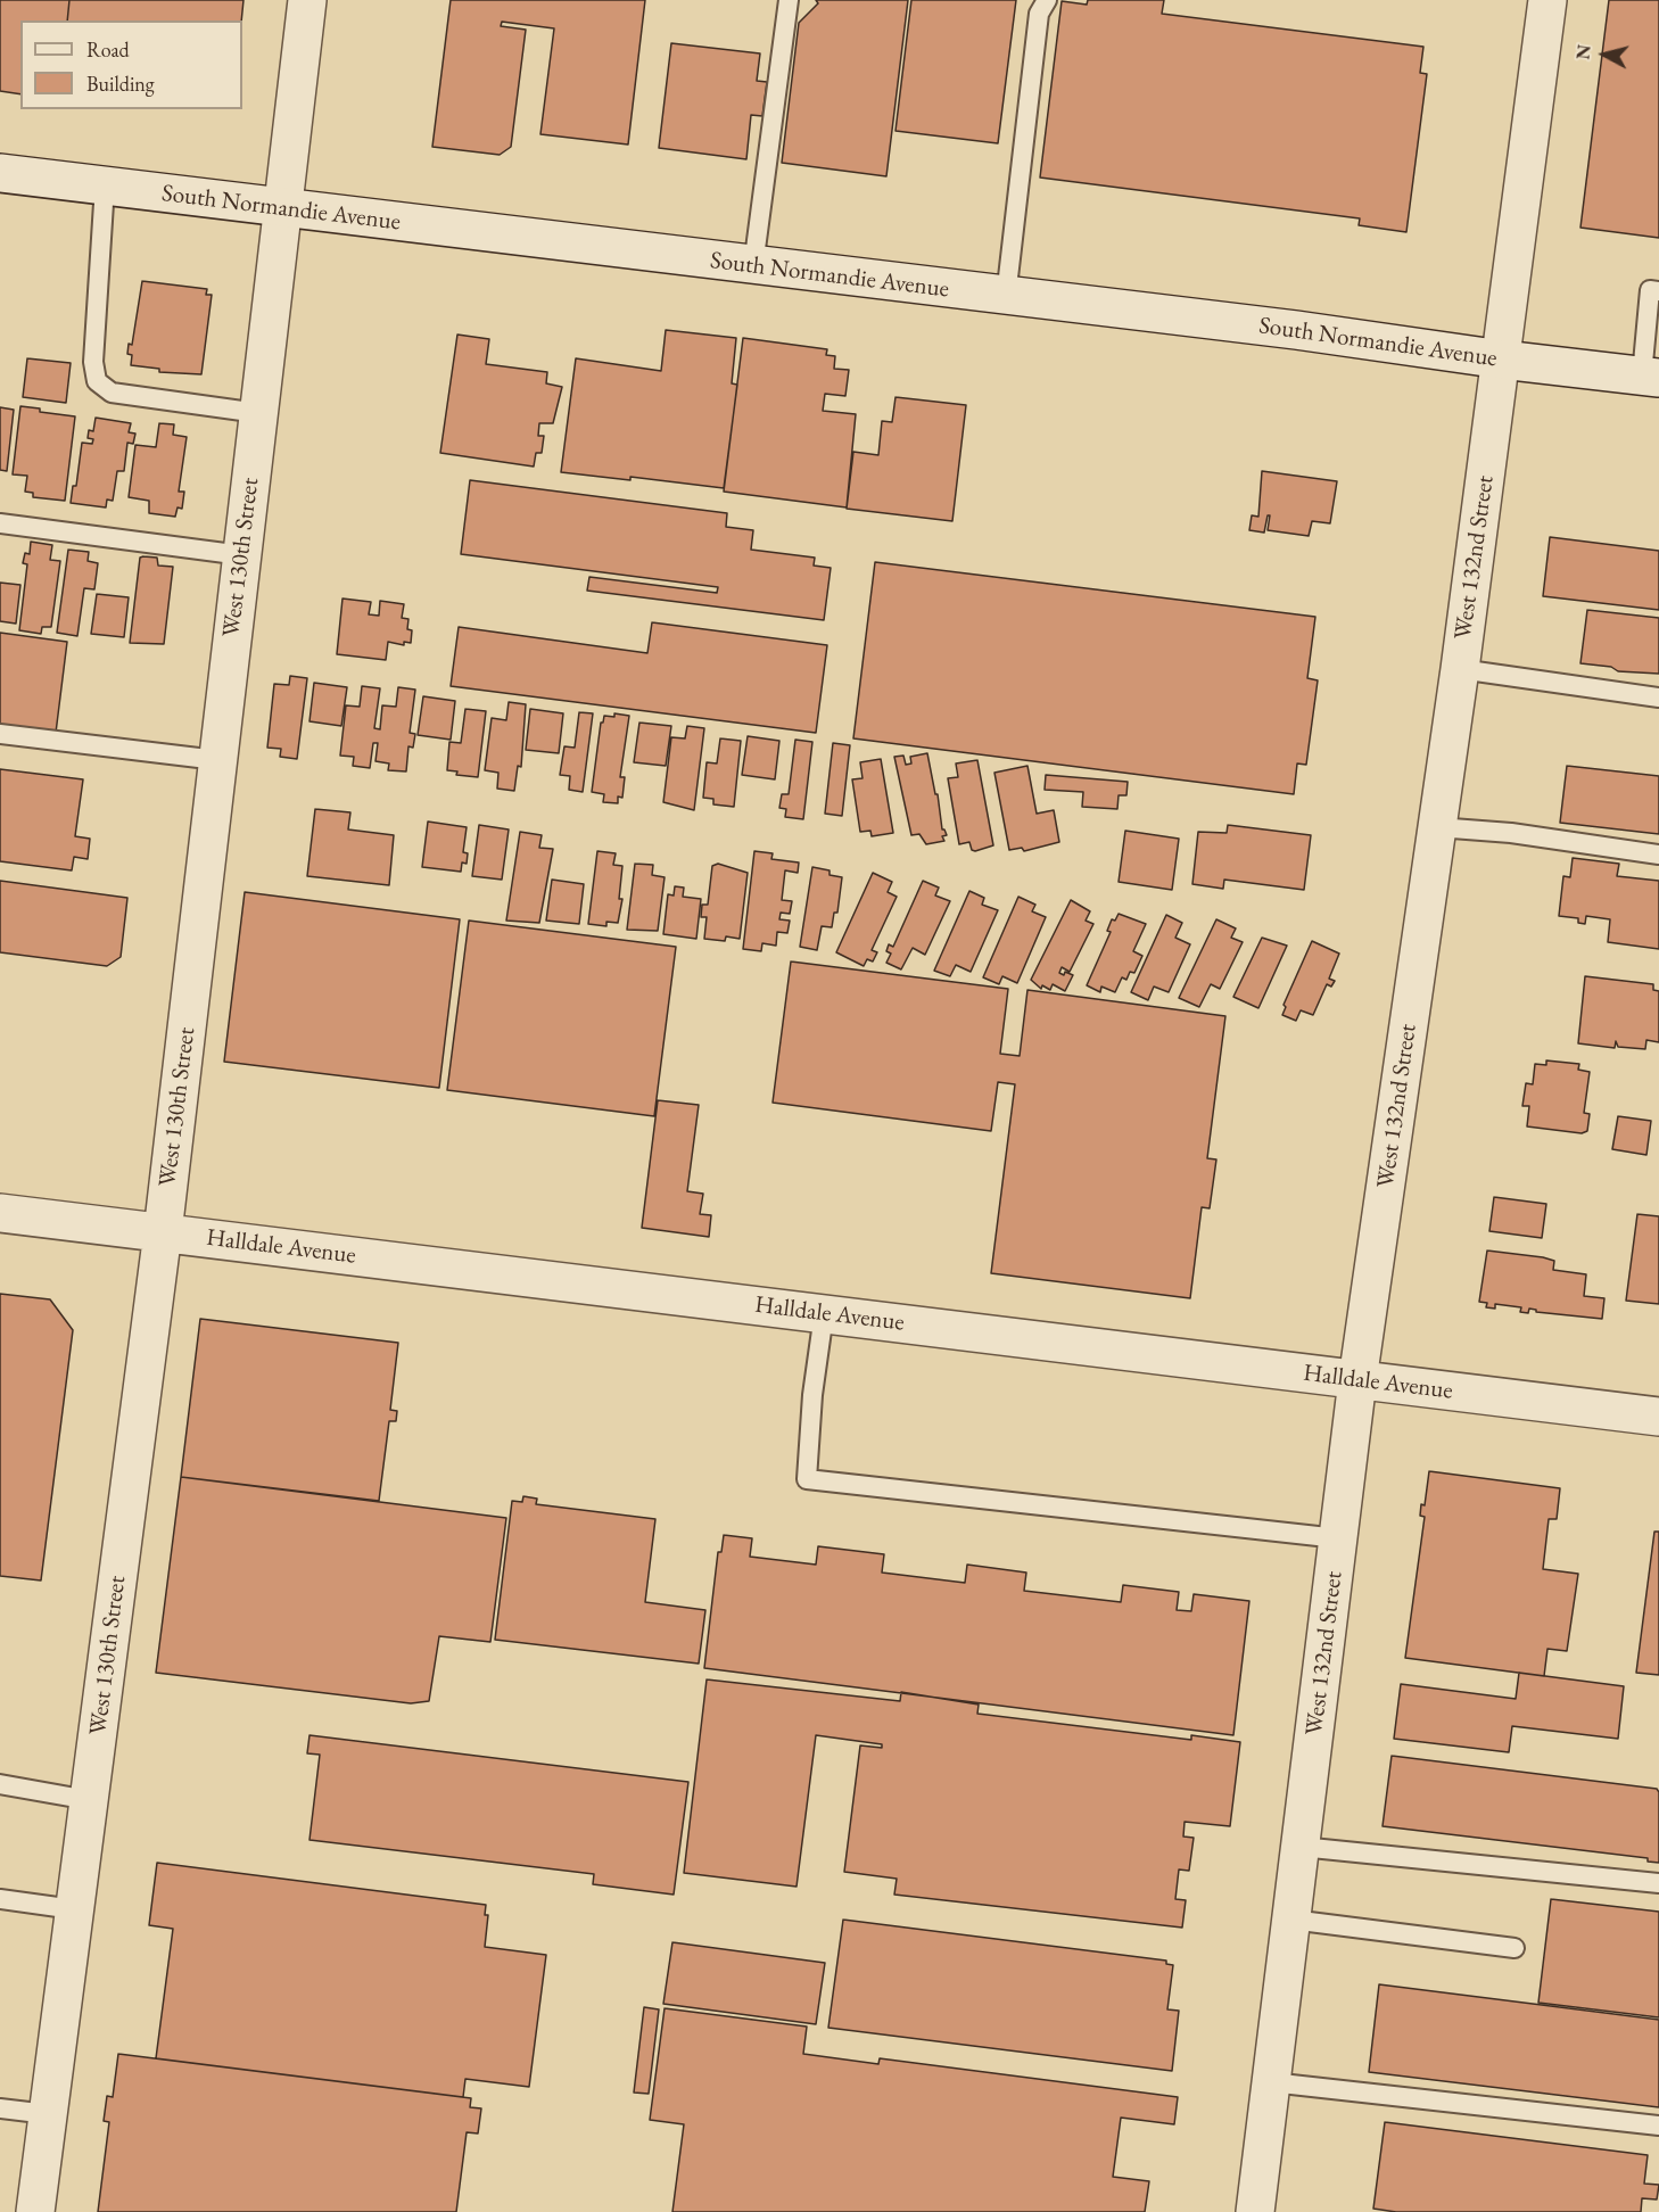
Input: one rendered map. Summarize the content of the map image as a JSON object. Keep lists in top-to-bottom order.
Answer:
{
  "streets": {
    "street": [
      "South Normandie Avenue",
      "West 130th Street",
      "West 132nd Street",
      "Halldale Avenue"
    ]
  },
  "crossings": [
    ["South Normandie Avenue", "West 130th Street"],
    ["South Normandie Avenue", "West 132nd Street"],
    ["West 130th Street", "Halldale Avenue"],
    ["West 132nd Street", "Halldale Avenue"]
  ],
  "legend": ["Road", "Building"],
  "north": "left"
}
